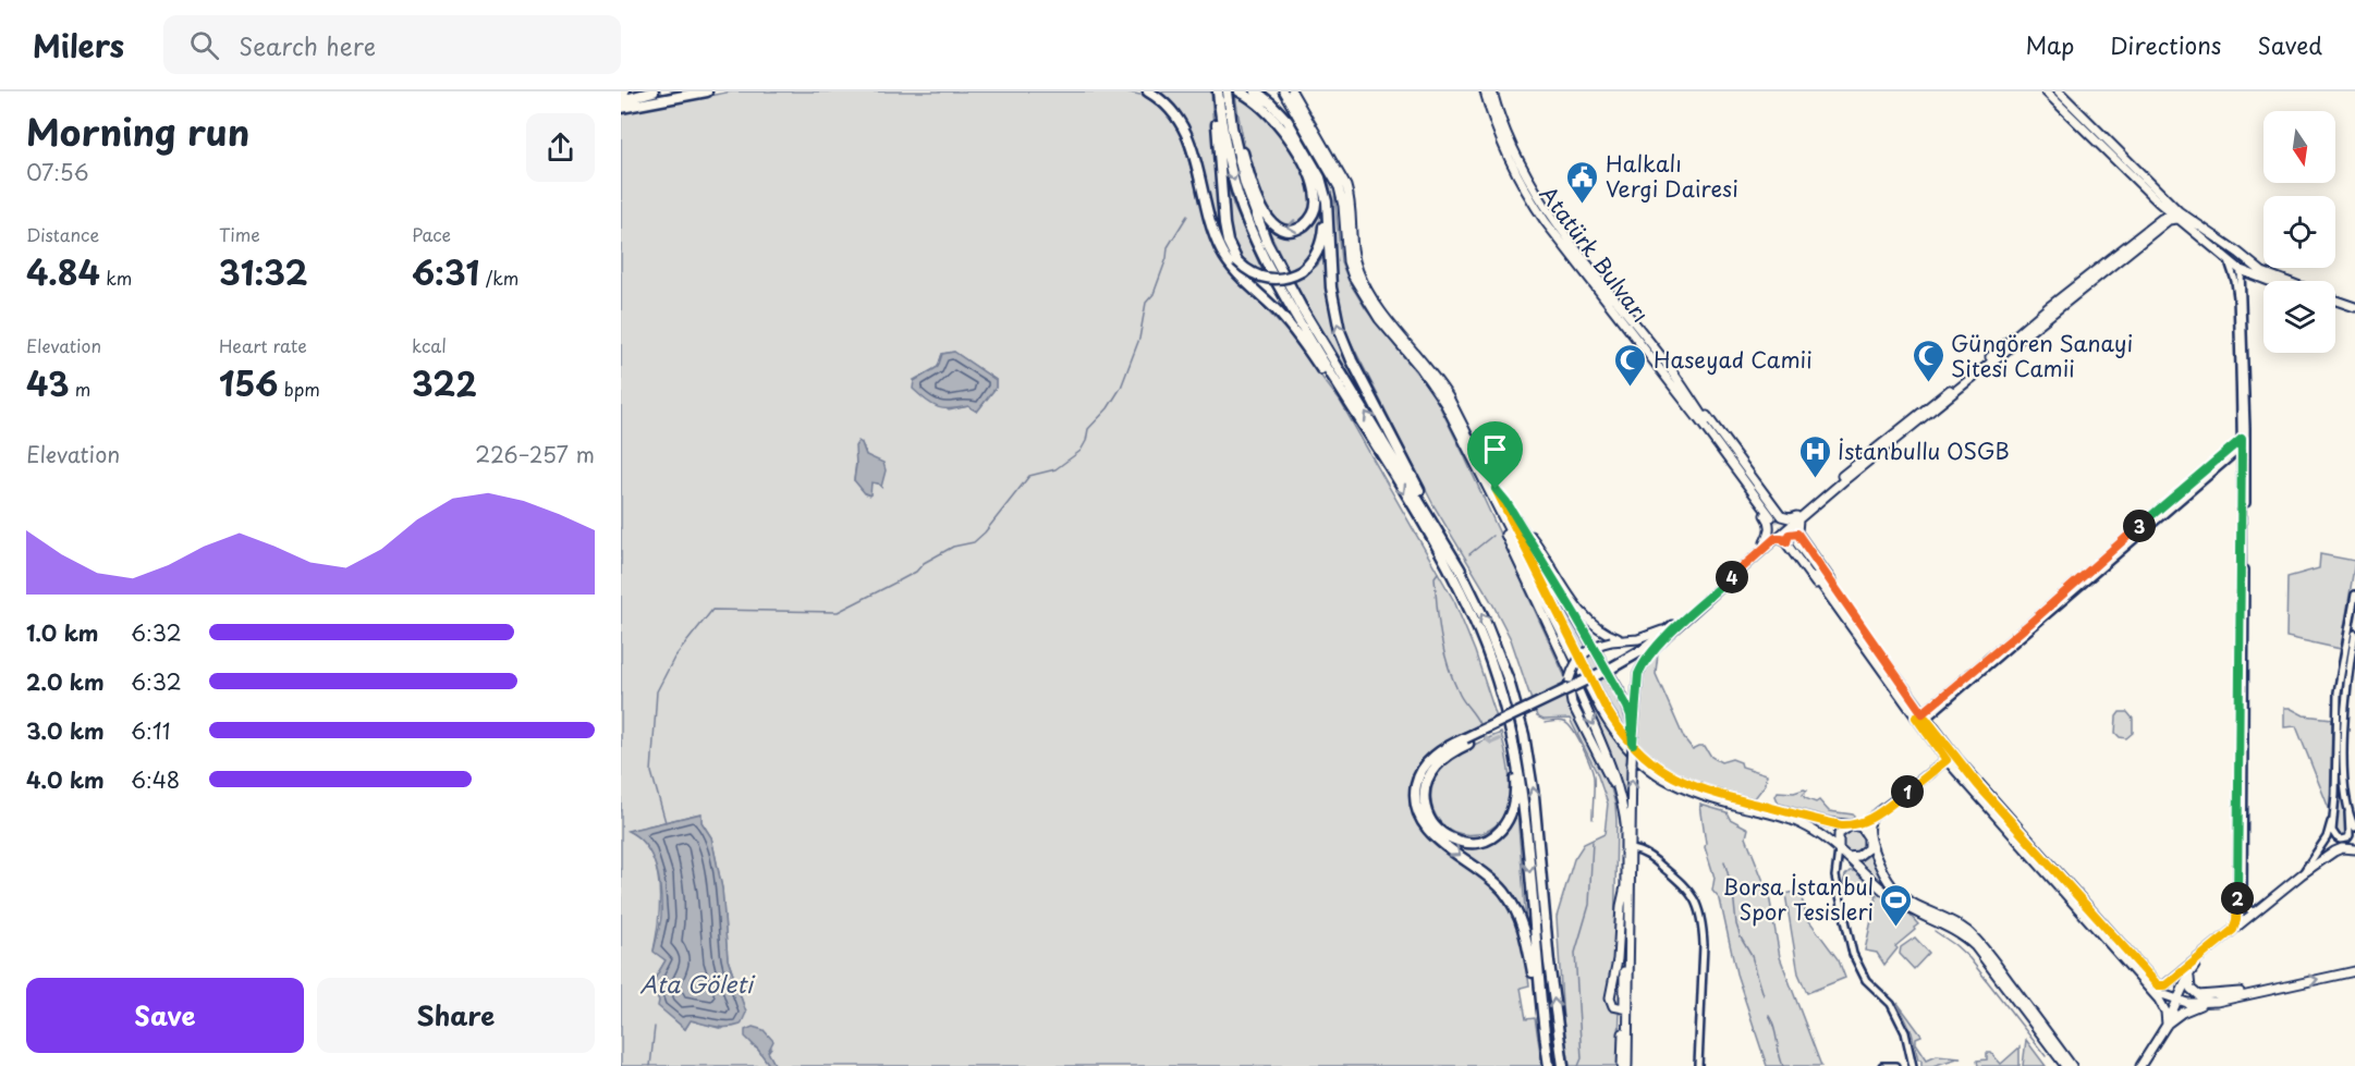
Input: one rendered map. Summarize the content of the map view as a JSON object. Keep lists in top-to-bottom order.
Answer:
{
  "streets": {
    "main road": ["Atatürk Bulvarı"]
  },
  "water": ["Ata Göleti"],
  "places": {
    "public building": ["Halkalı Vergi Dairesi"],
    "mosque": ["Güngören Sanayi Sitesi Camii", "Haseyad Camii"],
    "hospital": ["İstanbullu OSGB"],
    "sports": ["Borsa İstanbul Spor Tesisleri"]
  },
  "north": "bottom",
  "page": {
    "header": "Milers",
    "search": "Search here",
    "nav": ["Map", "Directions", "Saved"],
    "heading": ["Morning run", "07:56"],
    "stats": [
      ["Distance", "4.84 km"],
      ["Time", "31:32"],
      ["Pace", "6:31 /km"],
      ["Elevation", "43 m"],
      ["Heart rate", "156 bpm"],
      ["kcal", "322"]
    ],
    "chart": ["Elevation", "226–257 m"],
    "pins": [
      "3",
      "4",
      "1",
      "2"
    ],
    "list": [
      {
        "name": "1.0 km",
        "note": "6:32"
      },
      {
        "name": "2.0 km",
        "note": "6:32"
      },
      {
        "name": "3.0 km",
        "note": "6:11"
      },
      {
        "name": "4.0 km",
        "note": "6:48"
      }
    ],
    "buttons": ["Save", "Share"]
  }
}
